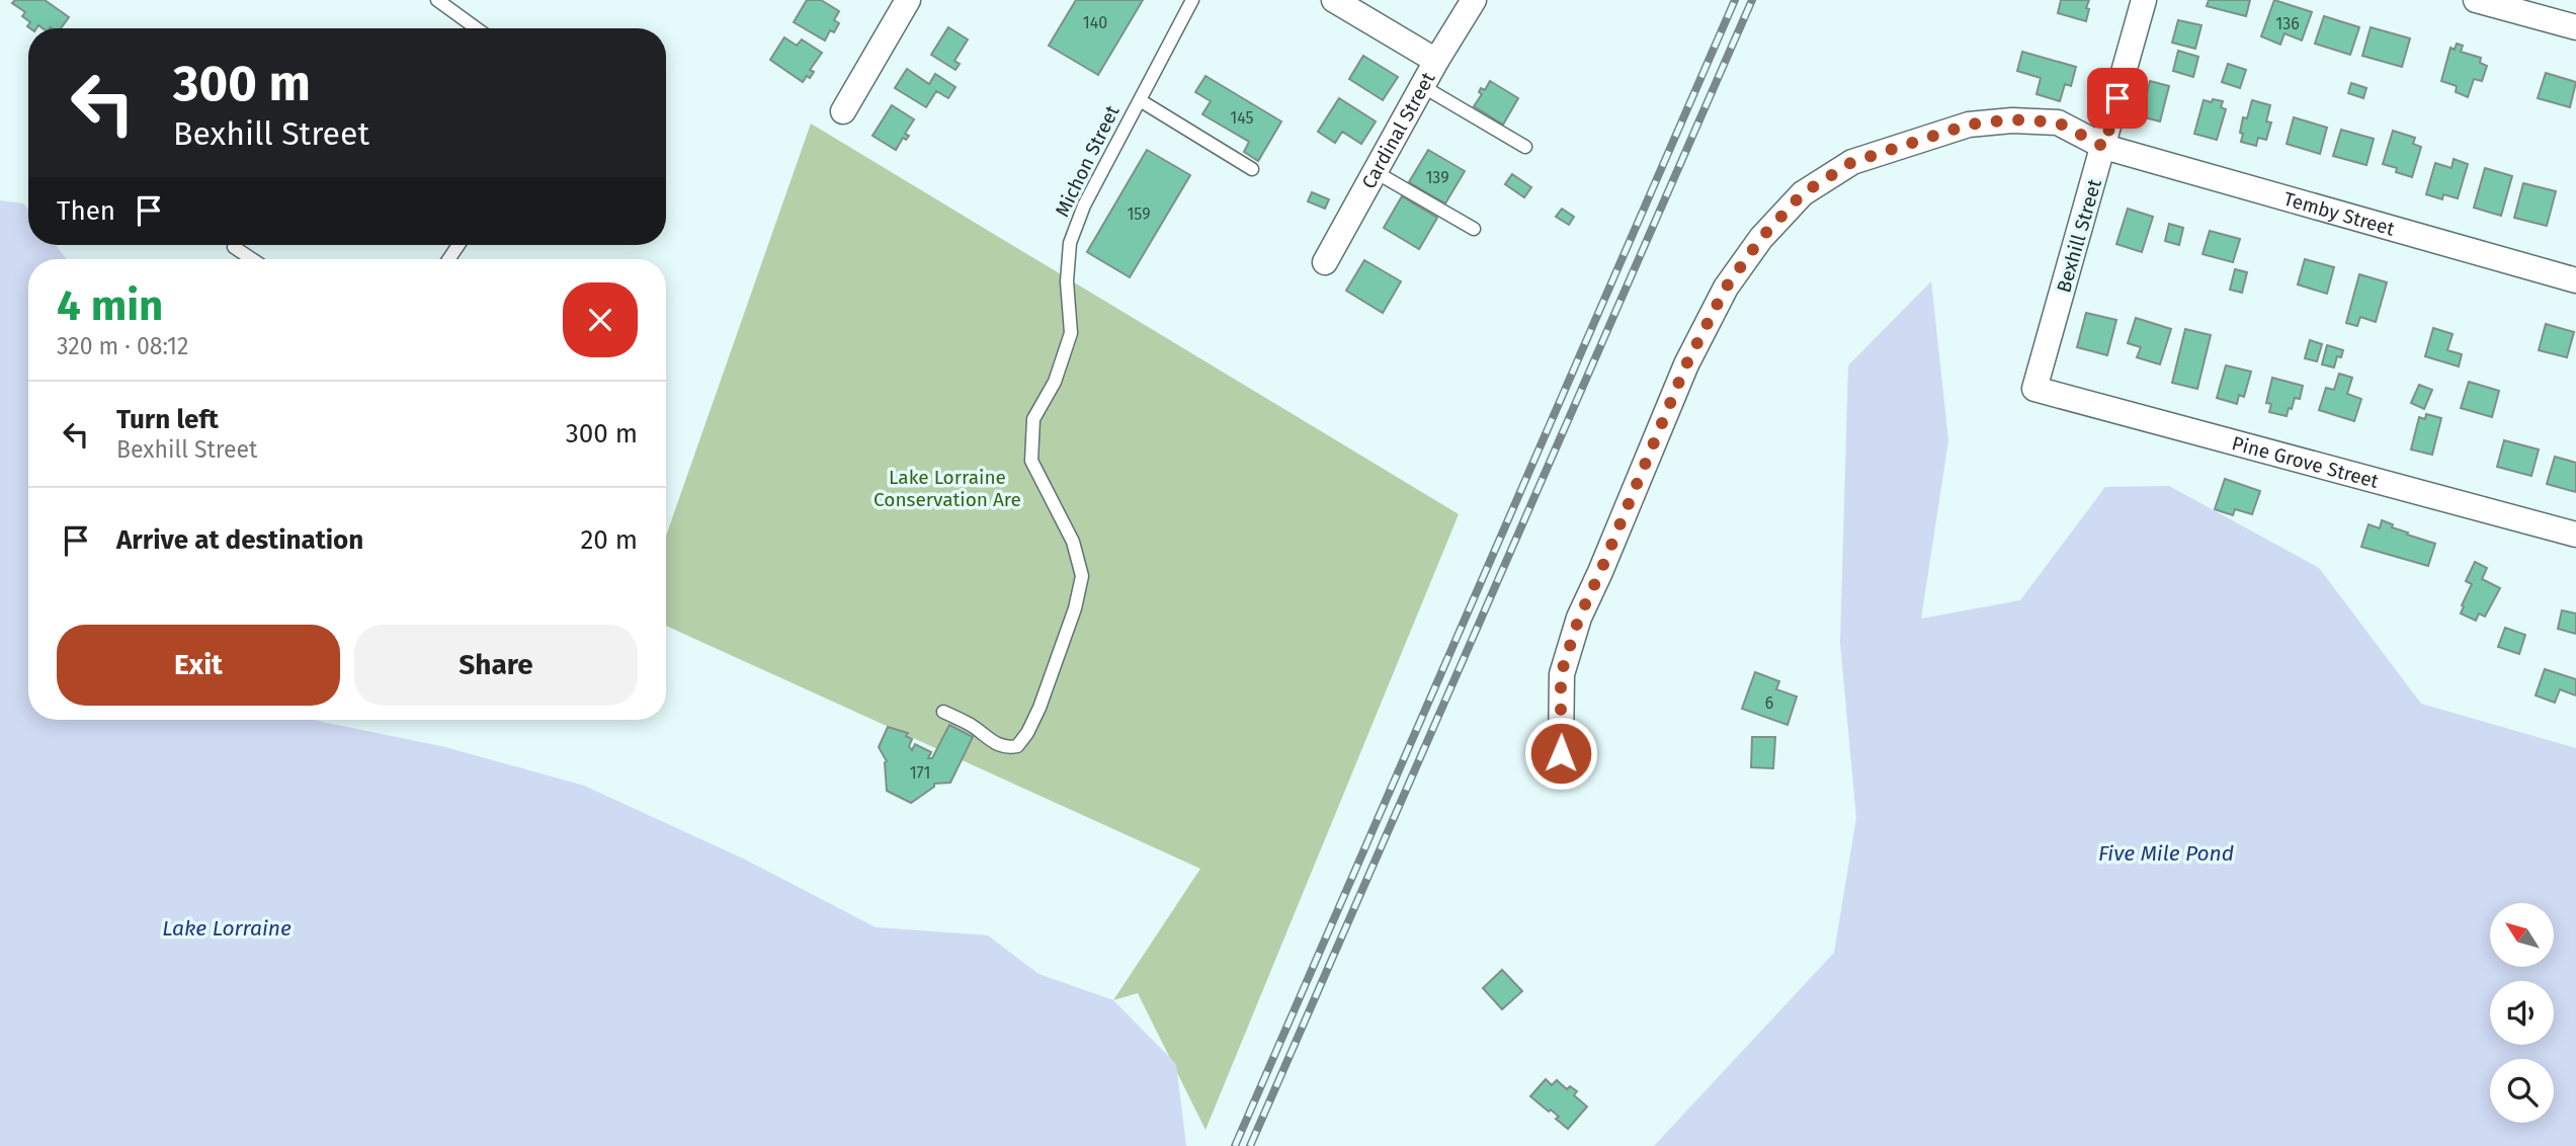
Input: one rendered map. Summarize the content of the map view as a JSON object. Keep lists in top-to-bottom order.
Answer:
{
  "streets": {
    "street": [
      "Cardinal Street",
      "Temby Street",
      "Bexhill Street",
      "Pine Grove Street"
    ],
    "lane": ["Michon Street"]
  },
  "crossings": [
    ["Temby Street", "Bexhill Street"],
    ["Bexhill Street", "Pine Grove Street"]
  ],
  "water": ["Five Mile Pond", "Lake Lorraine"],
  "parks": ["Lake Lorraine Conservation Are"],
  "house_numbers": [
    "140",
    "136",
    "145",
    "139",
    "159",
    "6",
    "171"
  ],
  "north": "top left",
  "page": {
    "turn": ["300 m", "Bexhill Street"],
    "then": "Then",
    "heading": ["4 min", "320 m · 08:12"],
    "list": [
      {
        "name": "Turn left",
        "note": "Bexhill Street",
        "value": "300 m"
      },
      {
        "name": "Arrive at destination",
        "value": "20 m"
      }
    ],
    "buttons": ["Exit", "Share"]
  }
}
